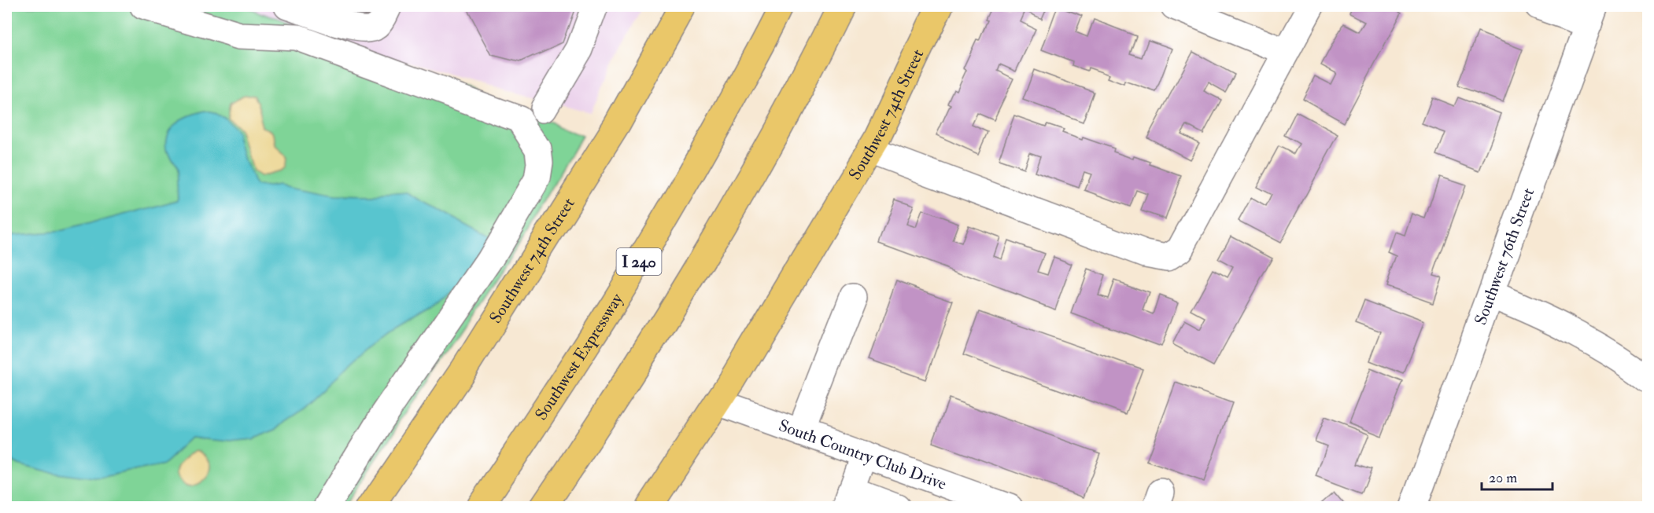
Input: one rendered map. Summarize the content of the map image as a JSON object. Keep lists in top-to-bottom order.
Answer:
{
  "streets": {
    "main road": ["Southwest 74th Street", "I 240", "Southwest Expressway"],
    "street": ["Southwest 76th Street", "South Country Club Drive"]
  },
  "crossings": [
    ["Southwest 74th Street", "South Country Club Drive"]
  ],
  "scale_bar": "20 m"
}
